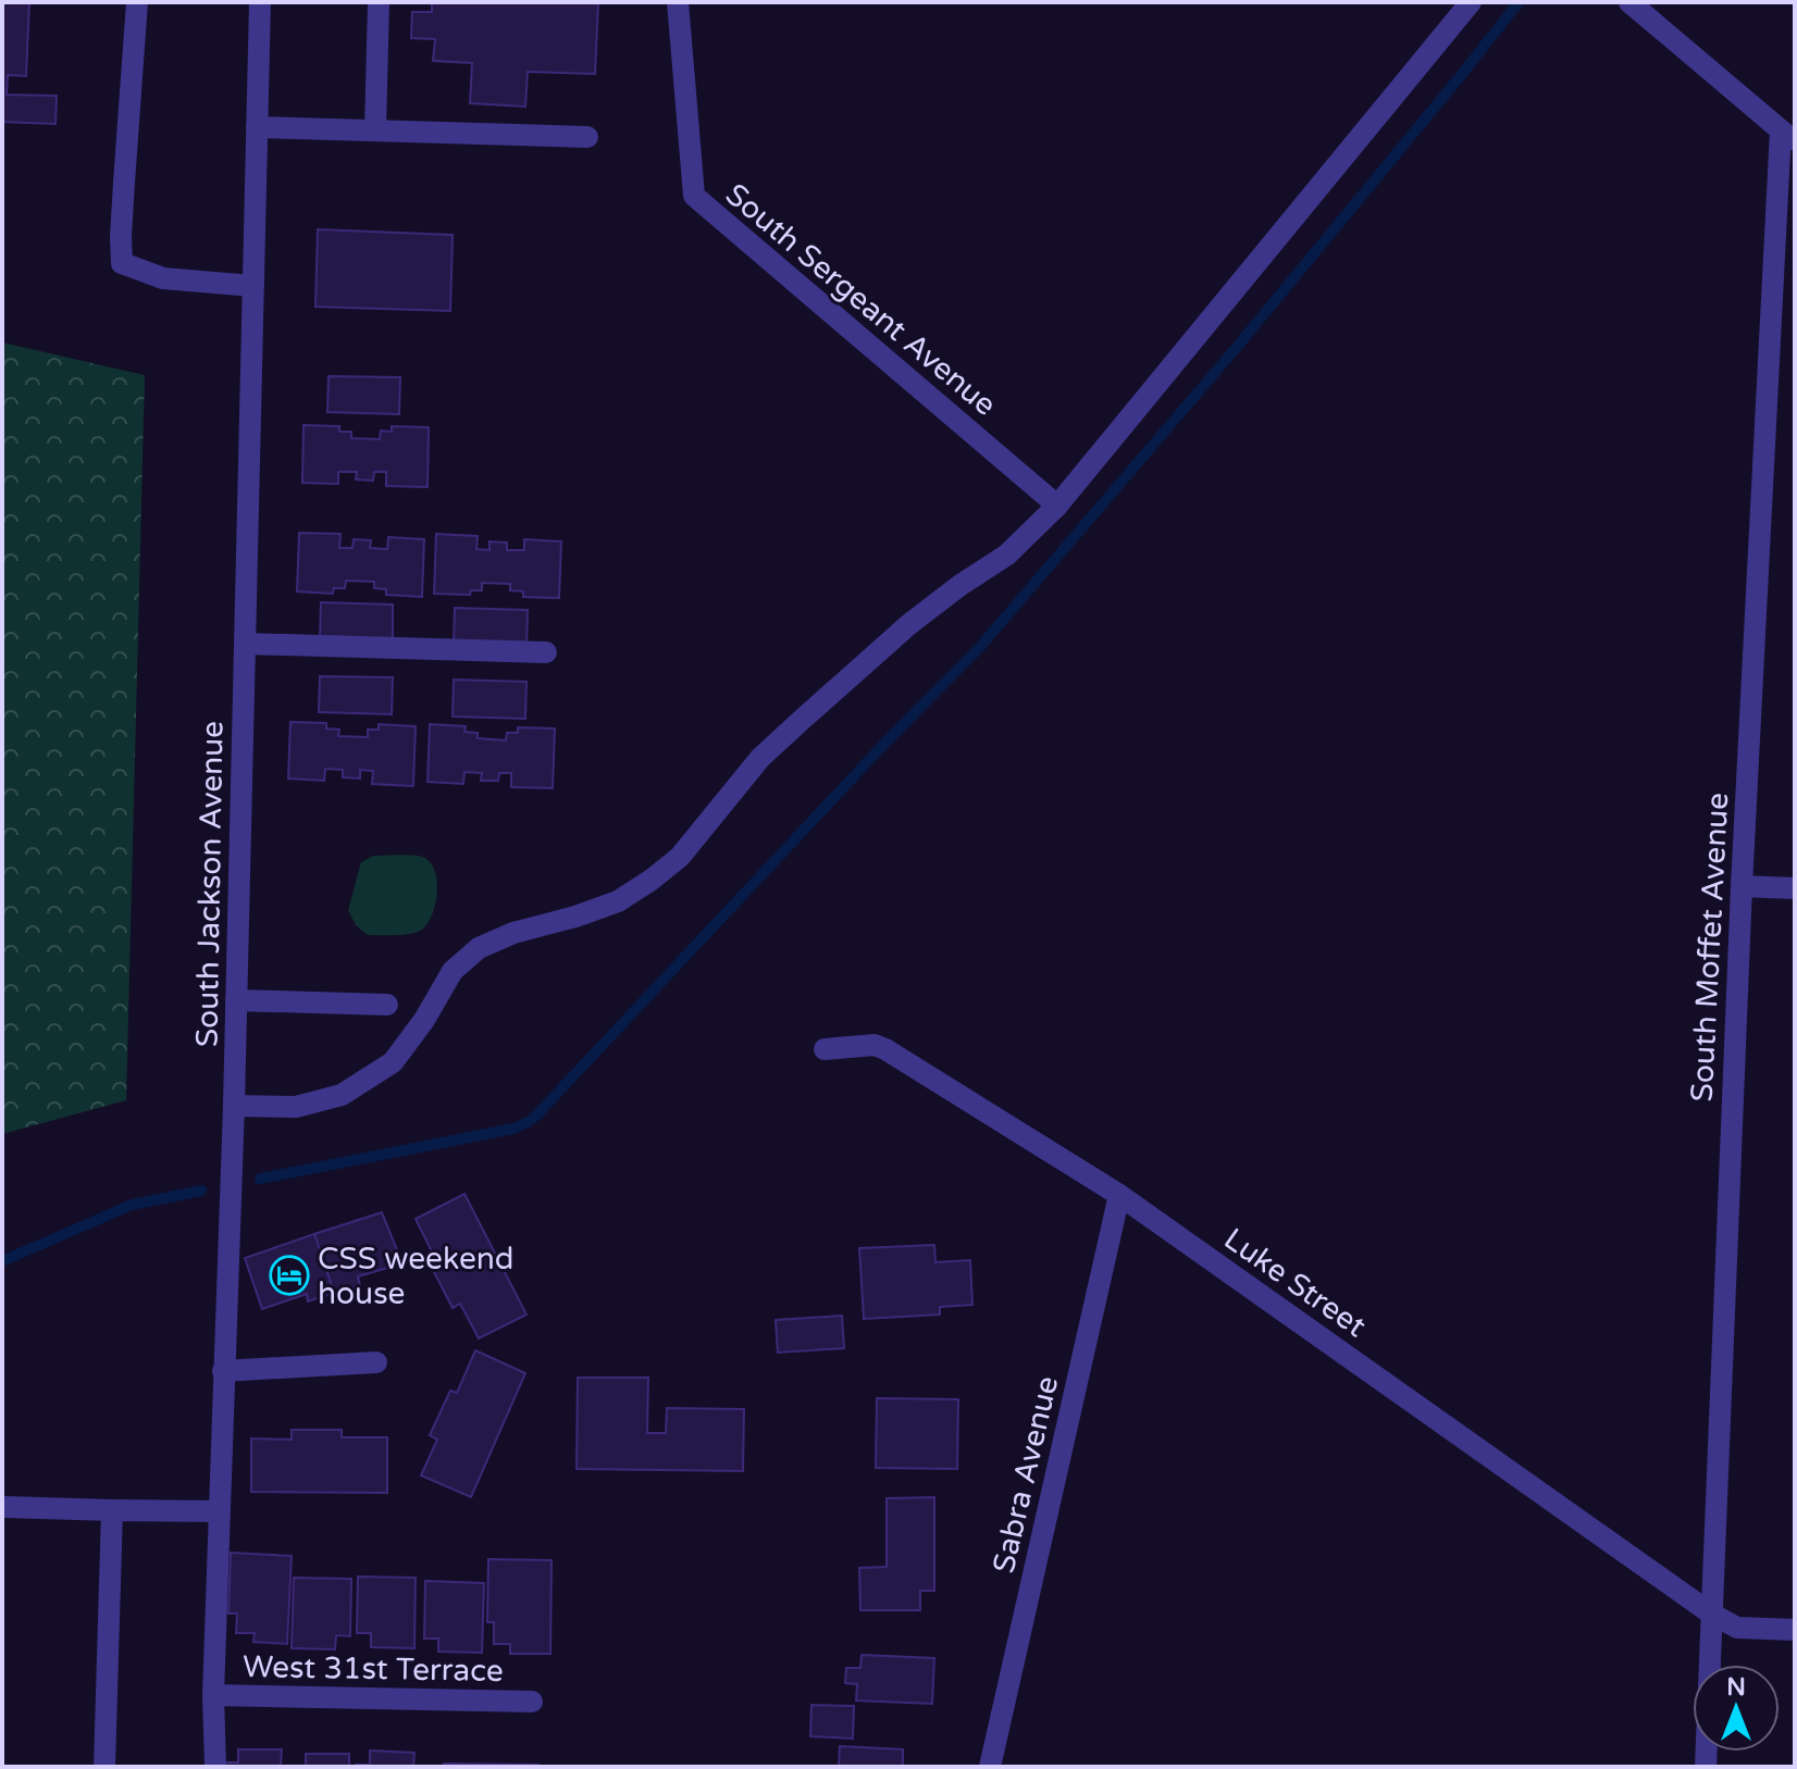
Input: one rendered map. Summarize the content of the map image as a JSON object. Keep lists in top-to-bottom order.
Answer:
{
  "streets": {
    "street": [
      "South Sergeant Avenue",
      "South Jackson Avenue",
      "South Moffet Avenue",
      "Luke Street",
      "Sabra Avenue",
      "West 31st Terrace"
    ]
  },
  "crossings": [
    ["South Jackson Avenue", "West 31st Terrace"],
    ["South Moffet Avenue", "Luke Street"],
    ["Luke Street", "Sabra Avenue"]
  ],
  "places": {
    "hotel": ["CSS weekend house"]
  },
  "north": "top"
}
